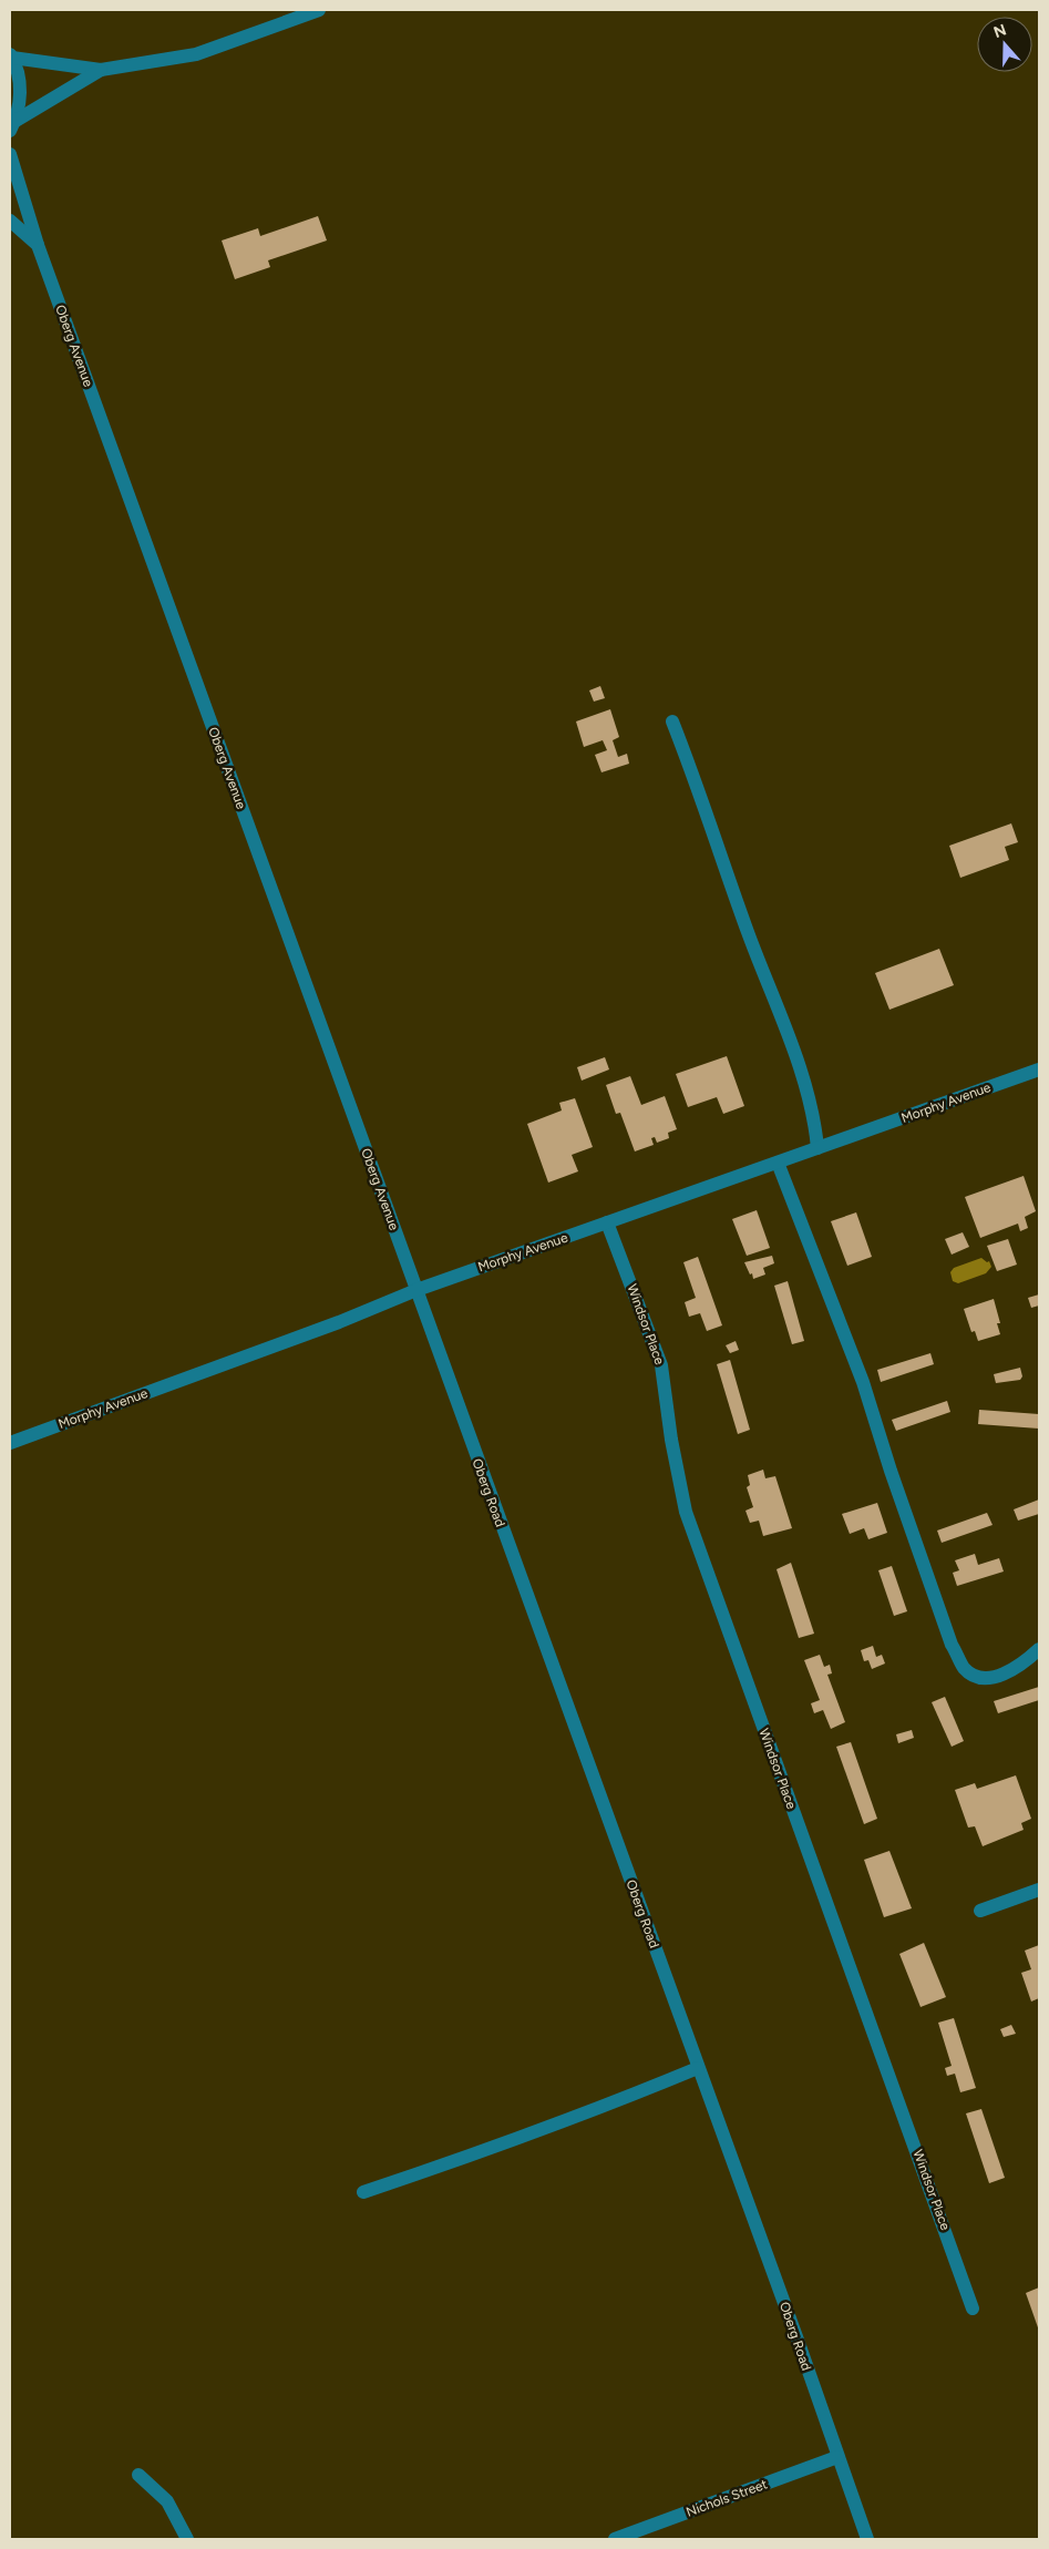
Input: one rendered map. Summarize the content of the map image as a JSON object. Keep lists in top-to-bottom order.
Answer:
{
  "streets": {
    "street": [
      "Oberg Avenue",
      "Morphy Avenue",
      "Windsor Place",
      "Oberg Road",
      "Nichols Street"
    ]
  },
  "crossings": [
    ["Oberg Avenue", "Morphy Avenue"],
    ["Oberg Avenue", "Oberg Road"],
    ["Morphy Avenue", "Windsor Place"],
    ["Morphy Avenue", "Oberg Road"],
    ["Oberg Road", "Nichols Street"]
  ],
  "north": "top"
}
